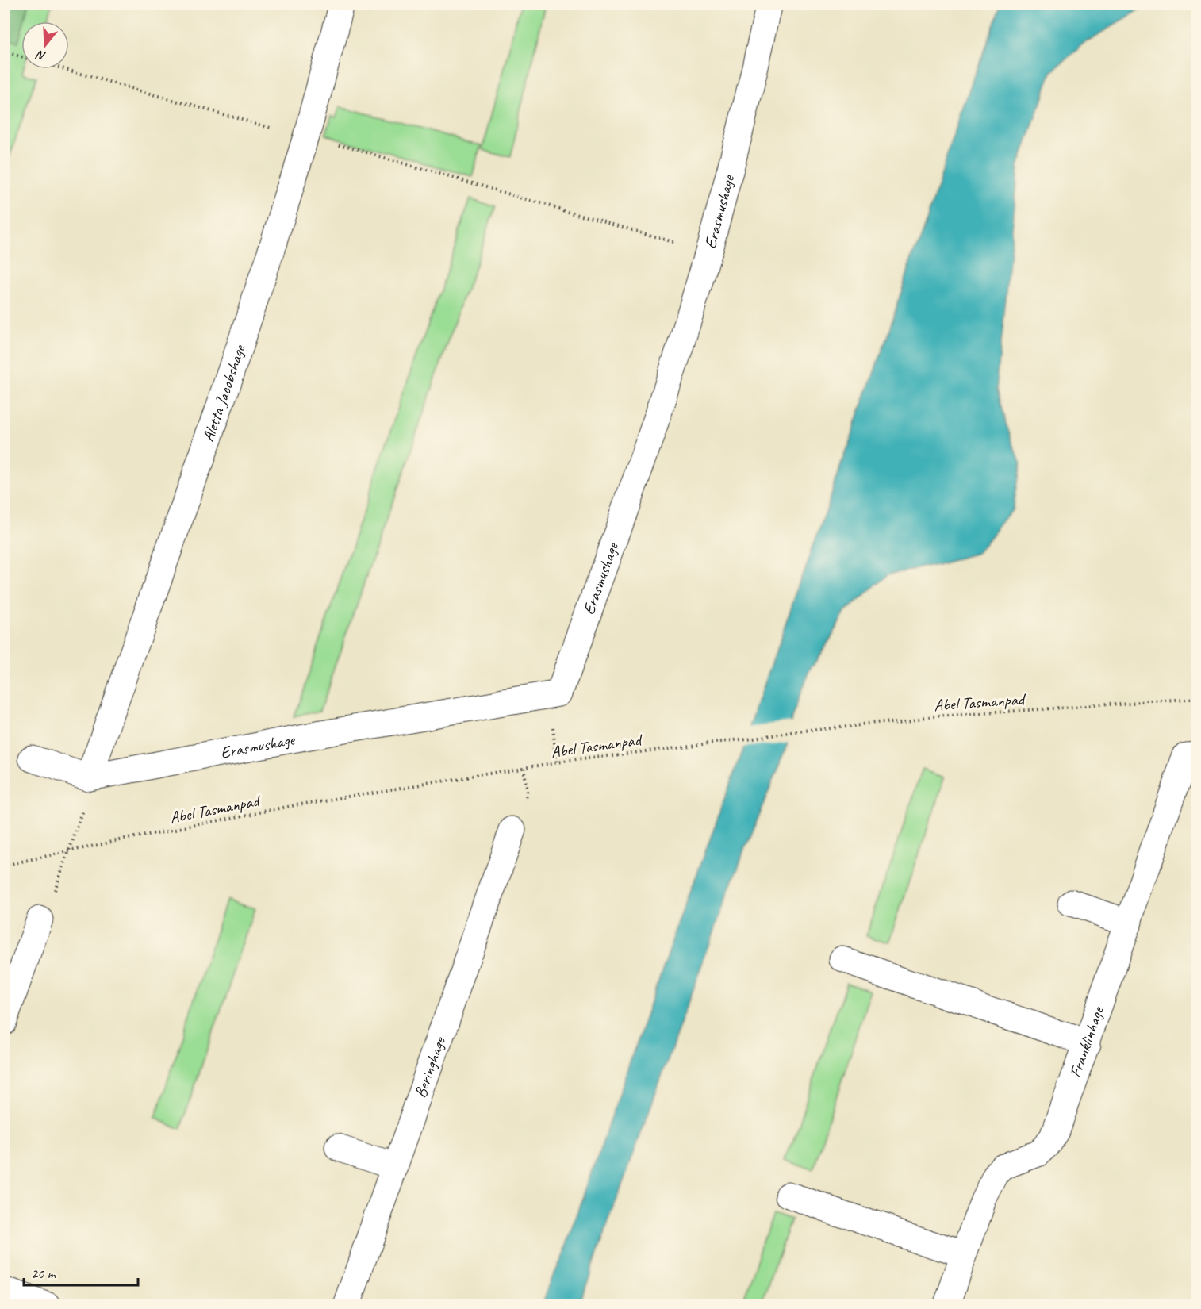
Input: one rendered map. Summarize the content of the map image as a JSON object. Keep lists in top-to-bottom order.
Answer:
{
  "streets": {
    "street": [
      "Erasmushage",
      "Aletta Jacobshage",
      "Franklinhage",
      "Beringhage"
    ],
    "path": ["Abel Tasmanpad"]
  },
  "crossings": [
    ["Erasmushage", "Aletta Jacobshage"]
  ],
  "scale_bar": "20 m",
  "north": "bottom"
}
